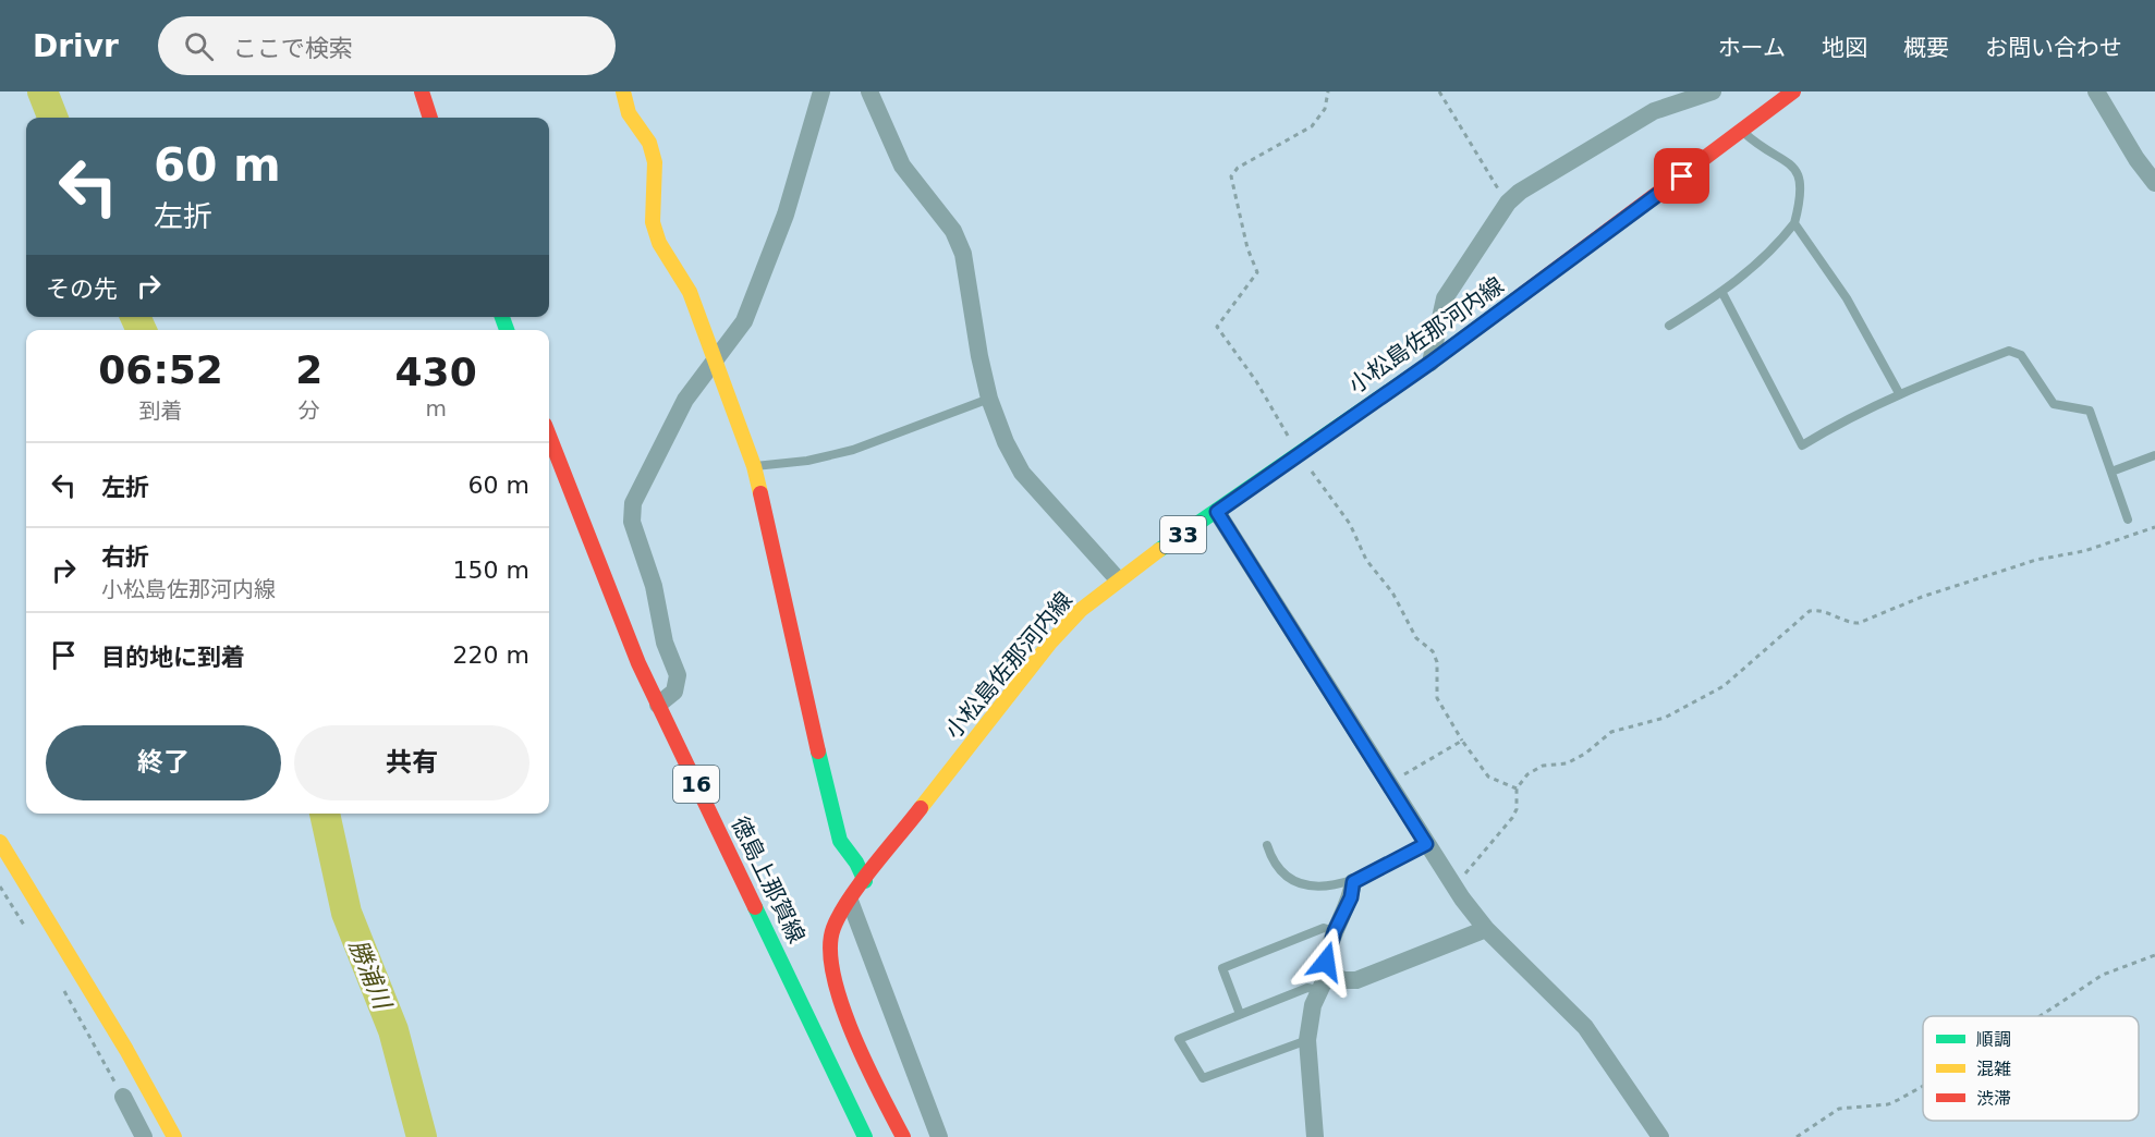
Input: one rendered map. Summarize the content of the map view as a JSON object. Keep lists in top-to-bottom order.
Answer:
{
  "streets": {
    "main road": [
      "小松島佐那河内線",
      "33",
      "16",
      "徳島上那賀線"
    ]
  },
  "water": ["勝浦川"],
  "legend": ["順調", "混雑", "渋滞"],
  "page": {
    "header": "Drivr",
    "search": "ここで検索",
    "nav": [
      "ホーム",
      "地図",
      "概要",
      "お問い合わせ"
    ],
    "turn": ["60 m", "左折"],
    "then": "その先",
    "eta": [
      "06:52",
      "到着",
      "2",
      "分",
      "430",
      "m"
    ],
    "list": [
      {
        "name": "左折",
        "value": "60 m"
      },
      {
        "name": "右折",
        "note": "小松島佐那河内線",
        "value": "150 m"
      },
      {
        "name": "目的地に到着",
        "value": "220 m"
      }
    ],
    "buttons": ["終了", "共有"]
  }
}
